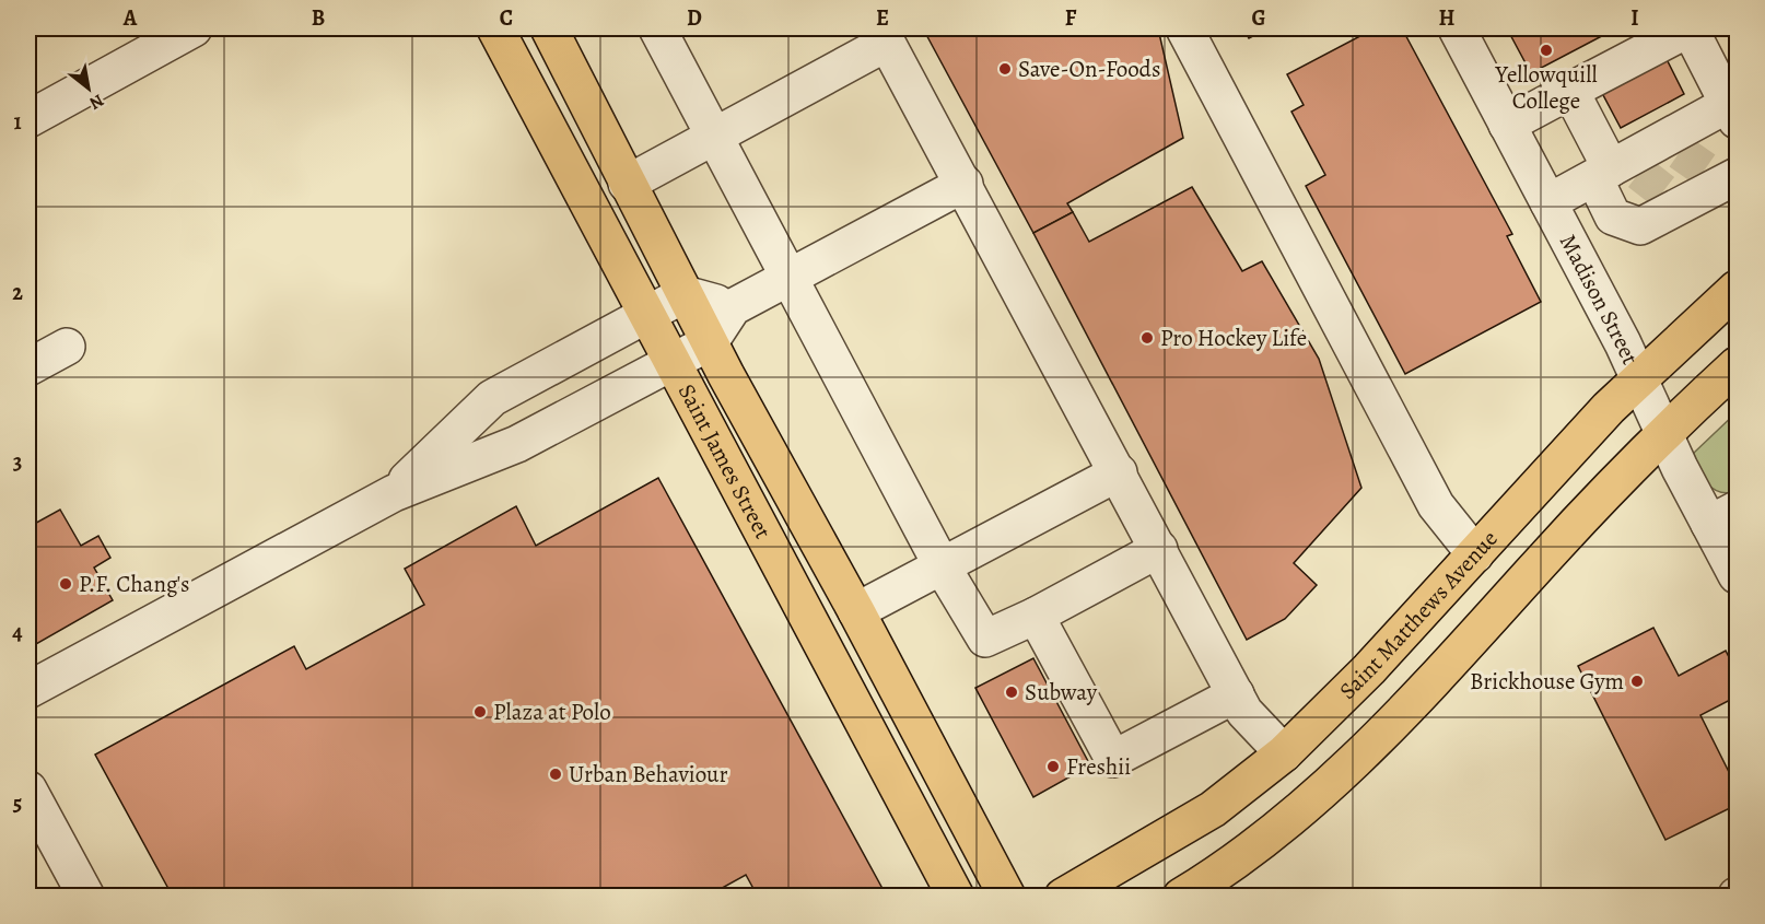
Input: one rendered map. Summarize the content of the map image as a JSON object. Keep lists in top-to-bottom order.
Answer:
{
  "streets": {
    "main road": ["Saint James Street", "Saint Matthews Avenue"],
    "street": ["Madison Street"]
  },
  "crossings": [
    ["Madison Street", "Saint Matthews Avenue"]
  ],
  "places": [
    "Yellowquill College",
    "Save-On-Foods",
    "Pro Hockey Life",
    "P.F. Chang's",
    "Brickhouse Gym",
    "Subway",
    "Plaza at Polo",
    "Freshii",
    "Urban Behaviour"
  ],
  "north": "bottom right",
  "grid": {
    "columns": [
      "A",
      "B",
      "C",
      "D",
      "E",
      "F",
      "G",
      "H",
      "I"
    ],
    "rows": [
      "1",
      "2",
      "3",
      "4",
      "5"
    ]
  }
}
